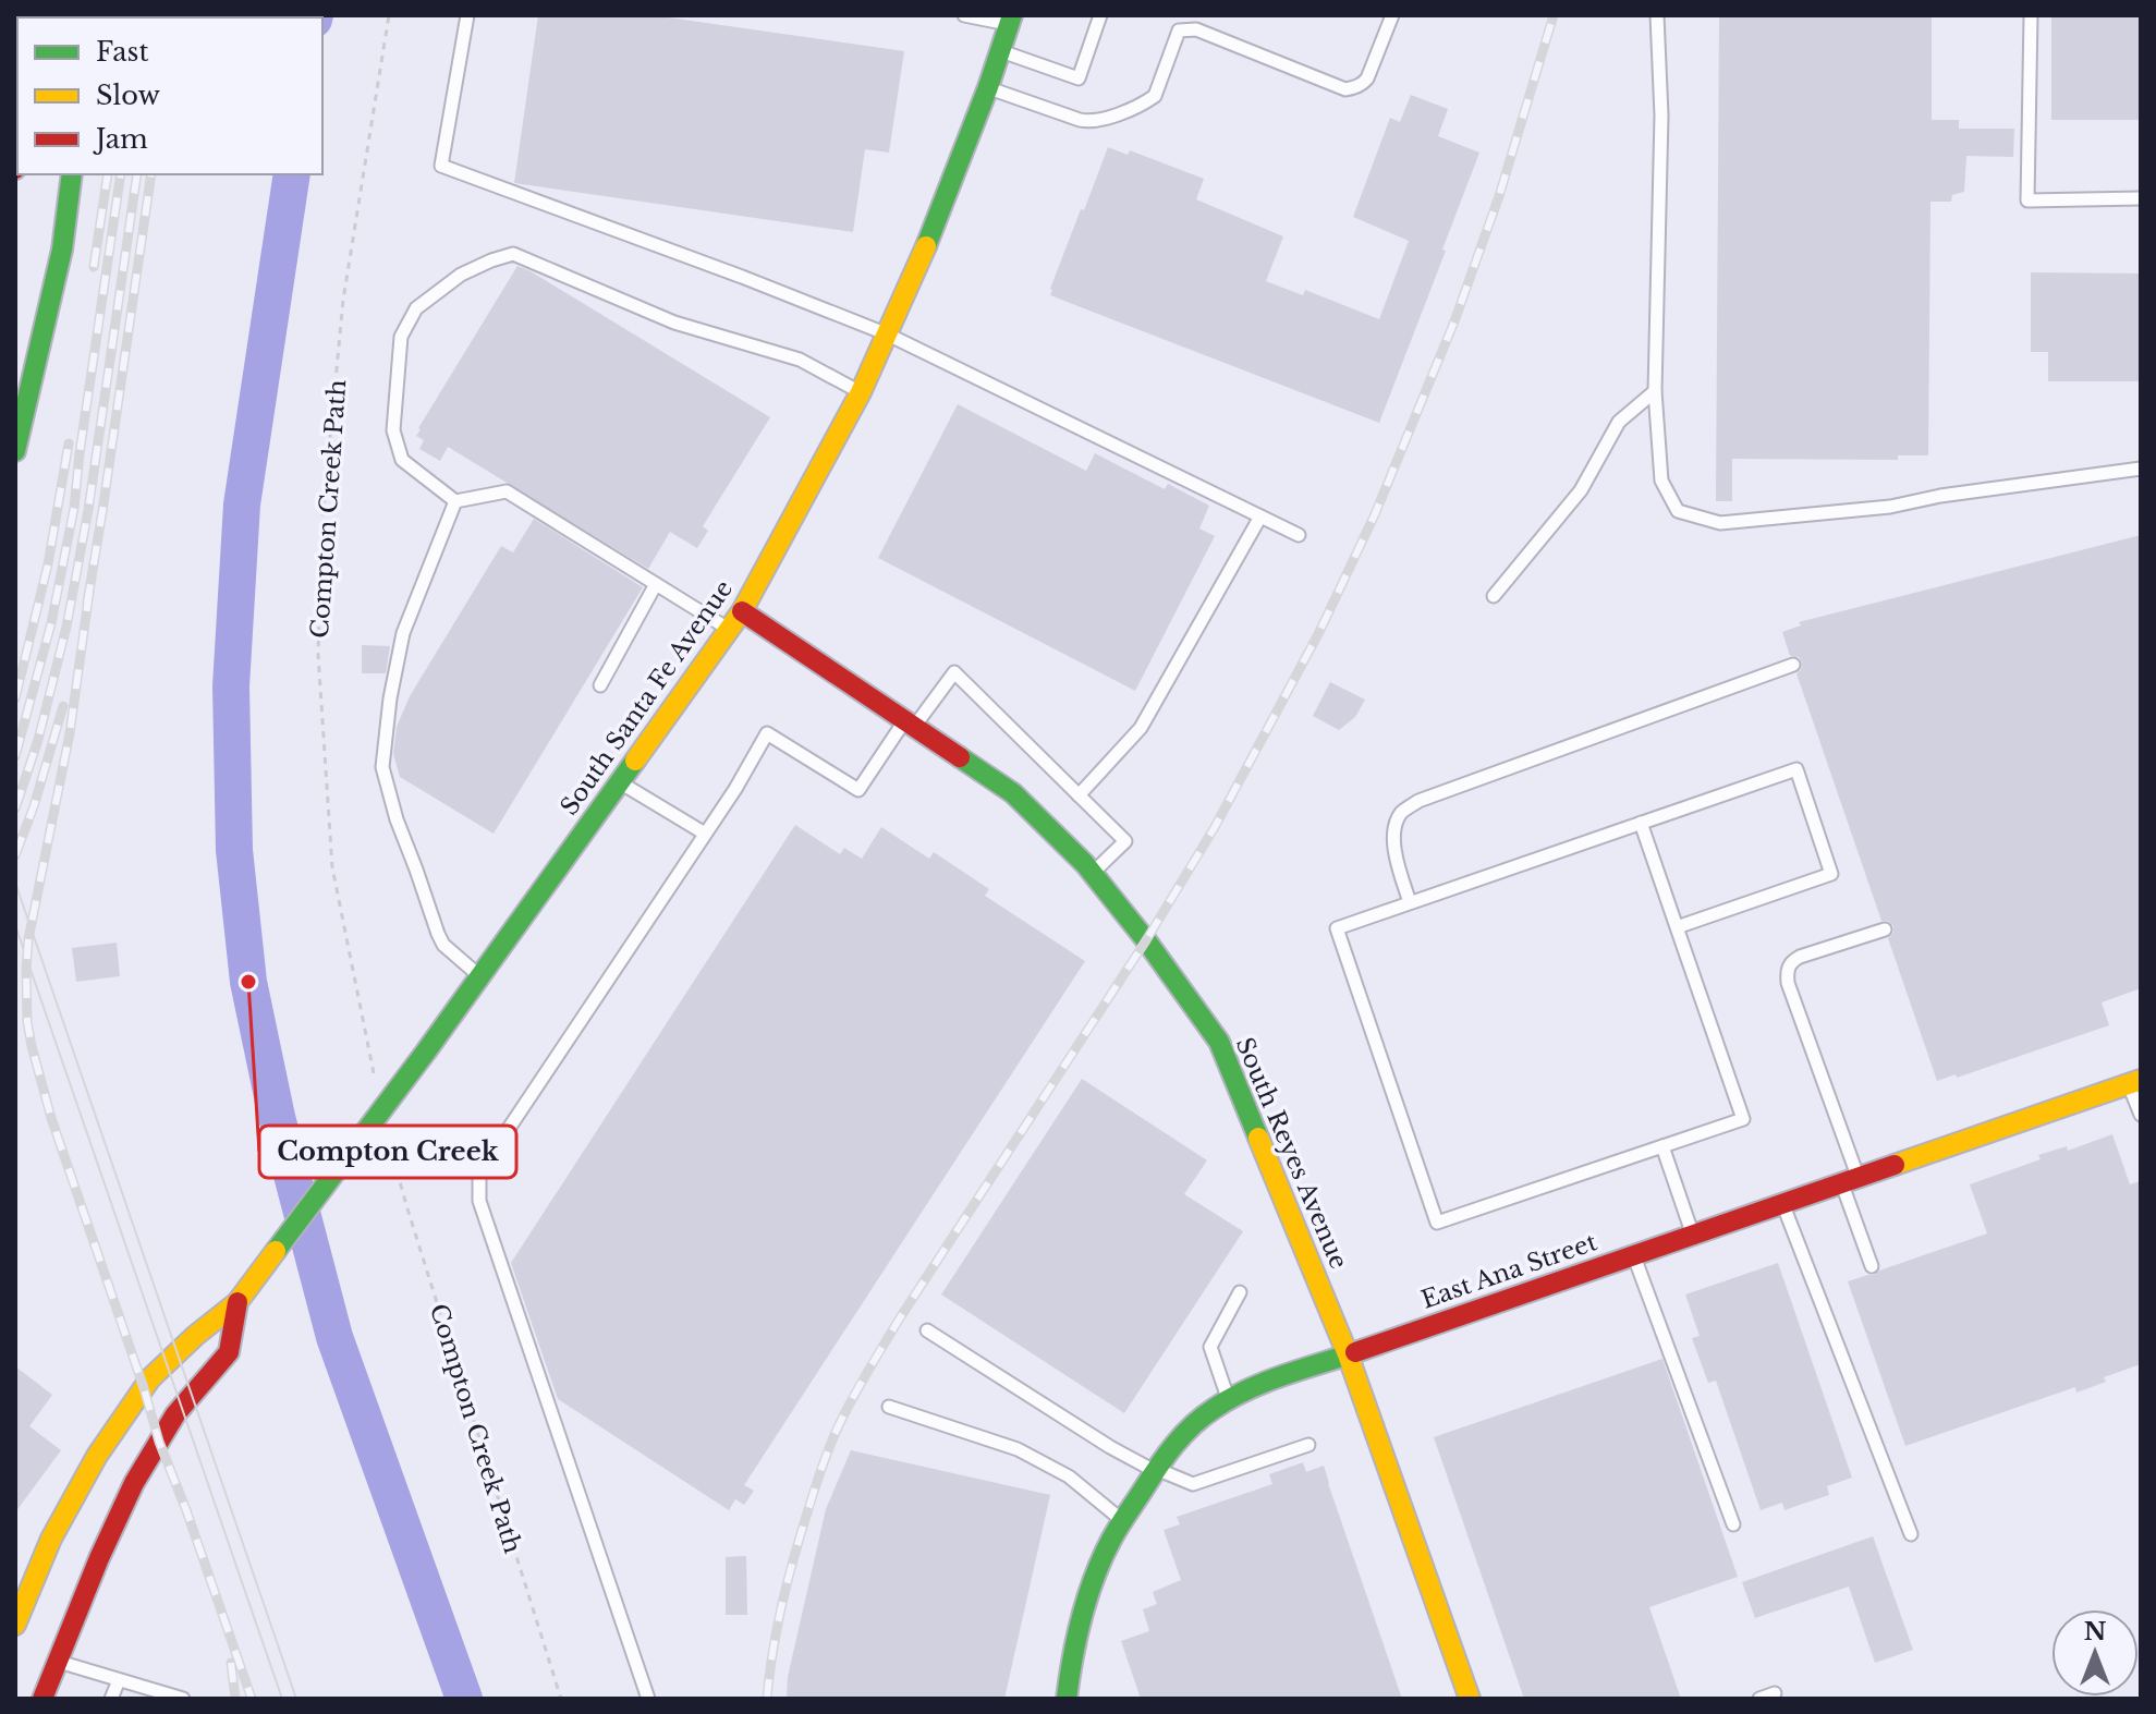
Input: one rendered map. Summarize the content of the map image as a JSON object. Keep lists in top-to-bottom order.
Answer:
{
  "streets": {
    "main road": ["South Santa Fe Avenue", "South Reyes Avenue", "East Ana Street"],
    "path": ["Compton Creek Path"]
  },
  "crossings": [
    ["South Santa Fe Avenue", "South Reyes Avenue"],
    ["South Reyes Avenue", "East Ana Street"]
  ],
  "places": ["Compton Creek"],
  "legend": ["Fast", "Slow", "Jam"],
  "north": "top"
}
